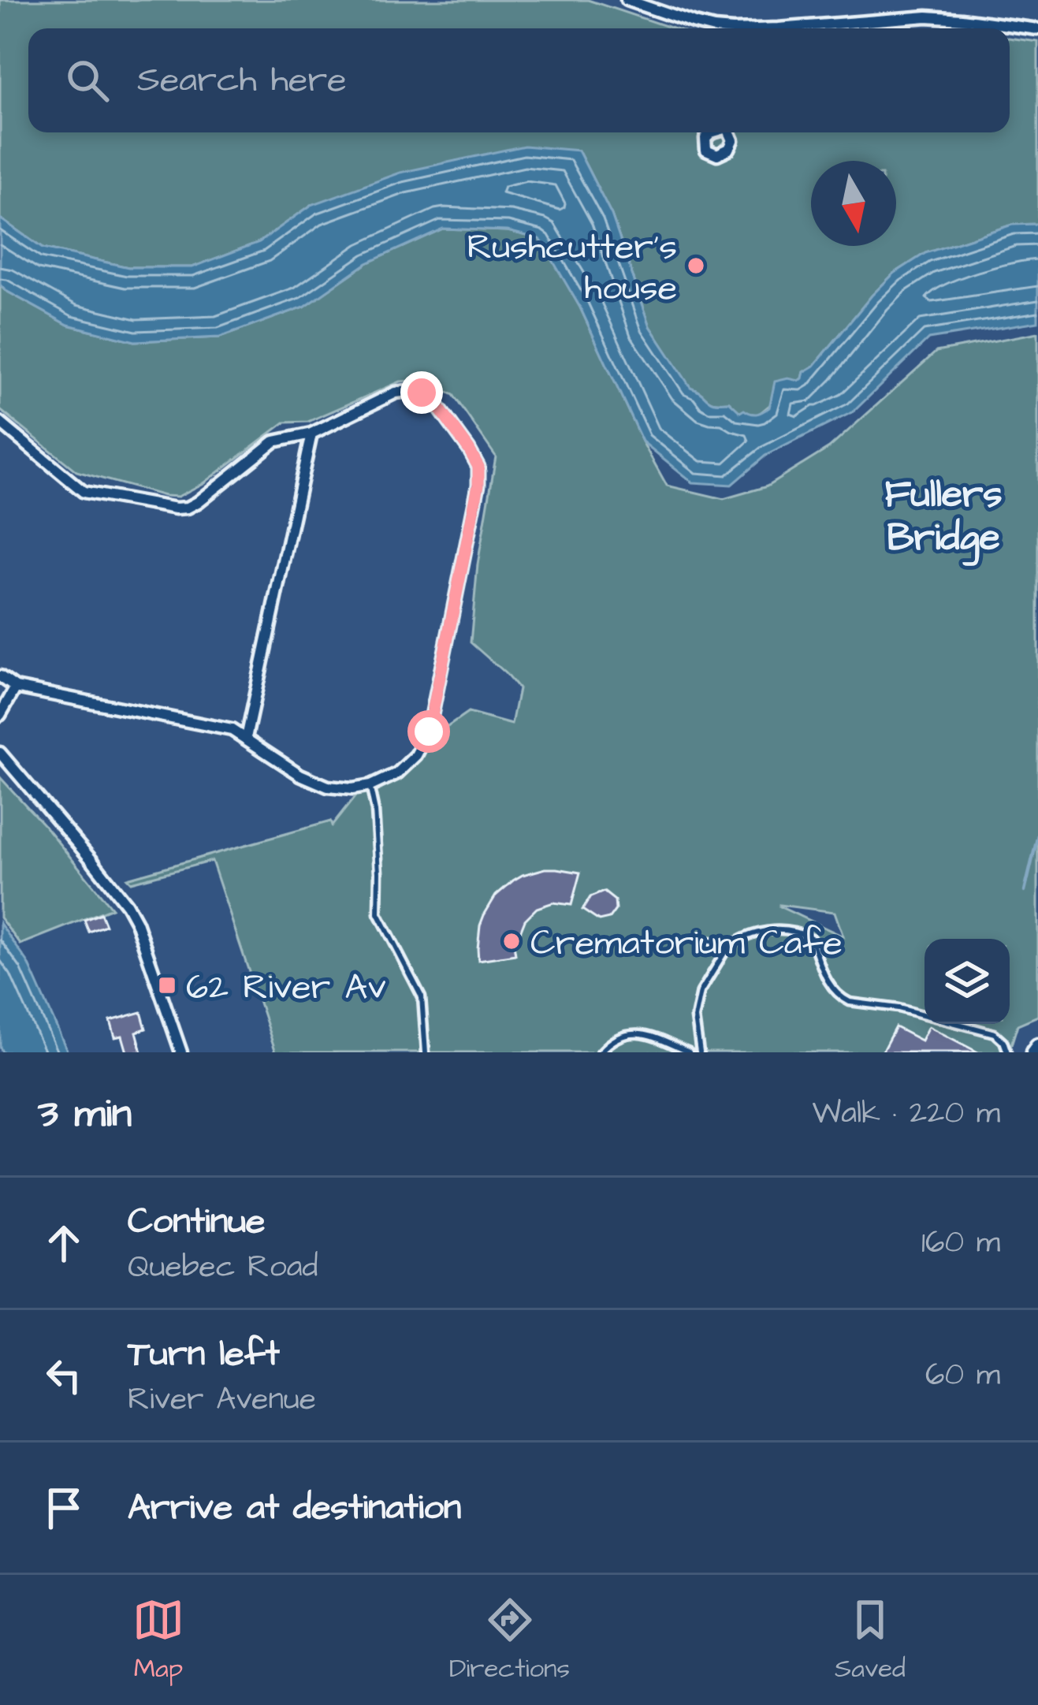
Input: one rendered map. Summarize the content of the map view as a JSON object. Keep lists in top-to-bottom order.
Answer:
{
  "districts": ["Fullers Bridge"],
  "places": {
    "other": ["Rushcutter's house", "Crematorium Cafe"],
    "transit": ["62 River Av"]
  },
  "north": "bottom",
  "page": {
    "search": "Search here",
    "heading": ["3 min", "Walk · 220 m"],
    "list": [
      ["Continue", "Quebec Road", "160 m"],
      ["Turn left", "River Avenue", "60 m"],
      "Arrive at destination"
    ],
    "nav": ["Map", "Directions", "Saved"]
  }
}
